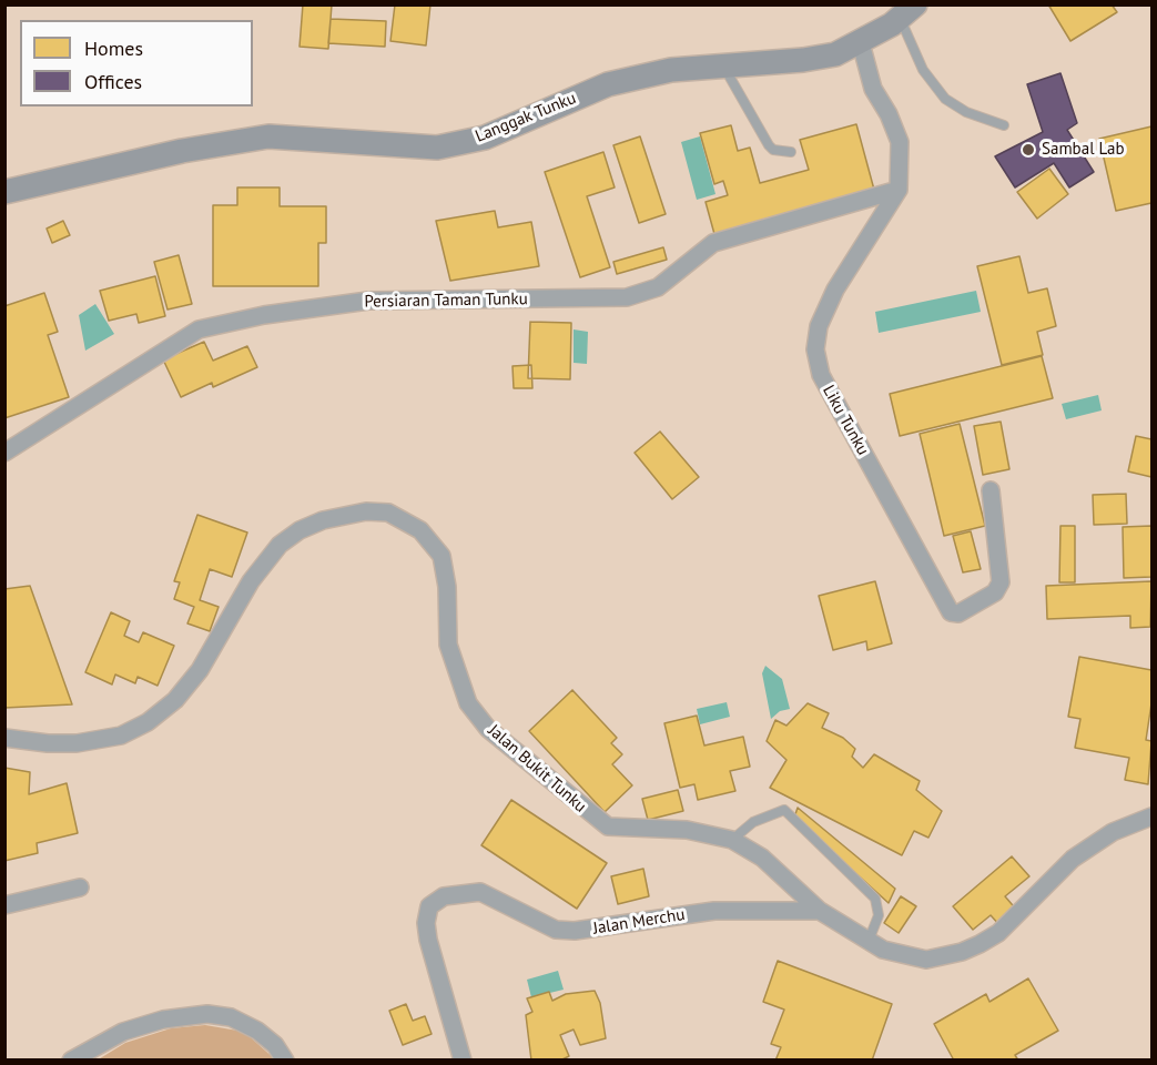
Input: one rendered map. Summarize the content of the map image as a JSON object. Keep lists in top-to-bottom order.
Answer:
{
  "streets": {
    "street": [
      "Langgak Tunku",
      "Persiaran Taman Tunku",
      "Liku Tunku",
      "Jalan Bukit Tunku",
      "Jalan Merchu"
    ]
  },
  "crossings": [
    ["Persiaran Taman Tunku", "Liku Tunku"],
    ["Jalan Bukit Tunku", "Jalan Merchu"]
  ],
  "places": ["Sambal Lab"],
  "legend": ["Homes", "Offices"]
}
